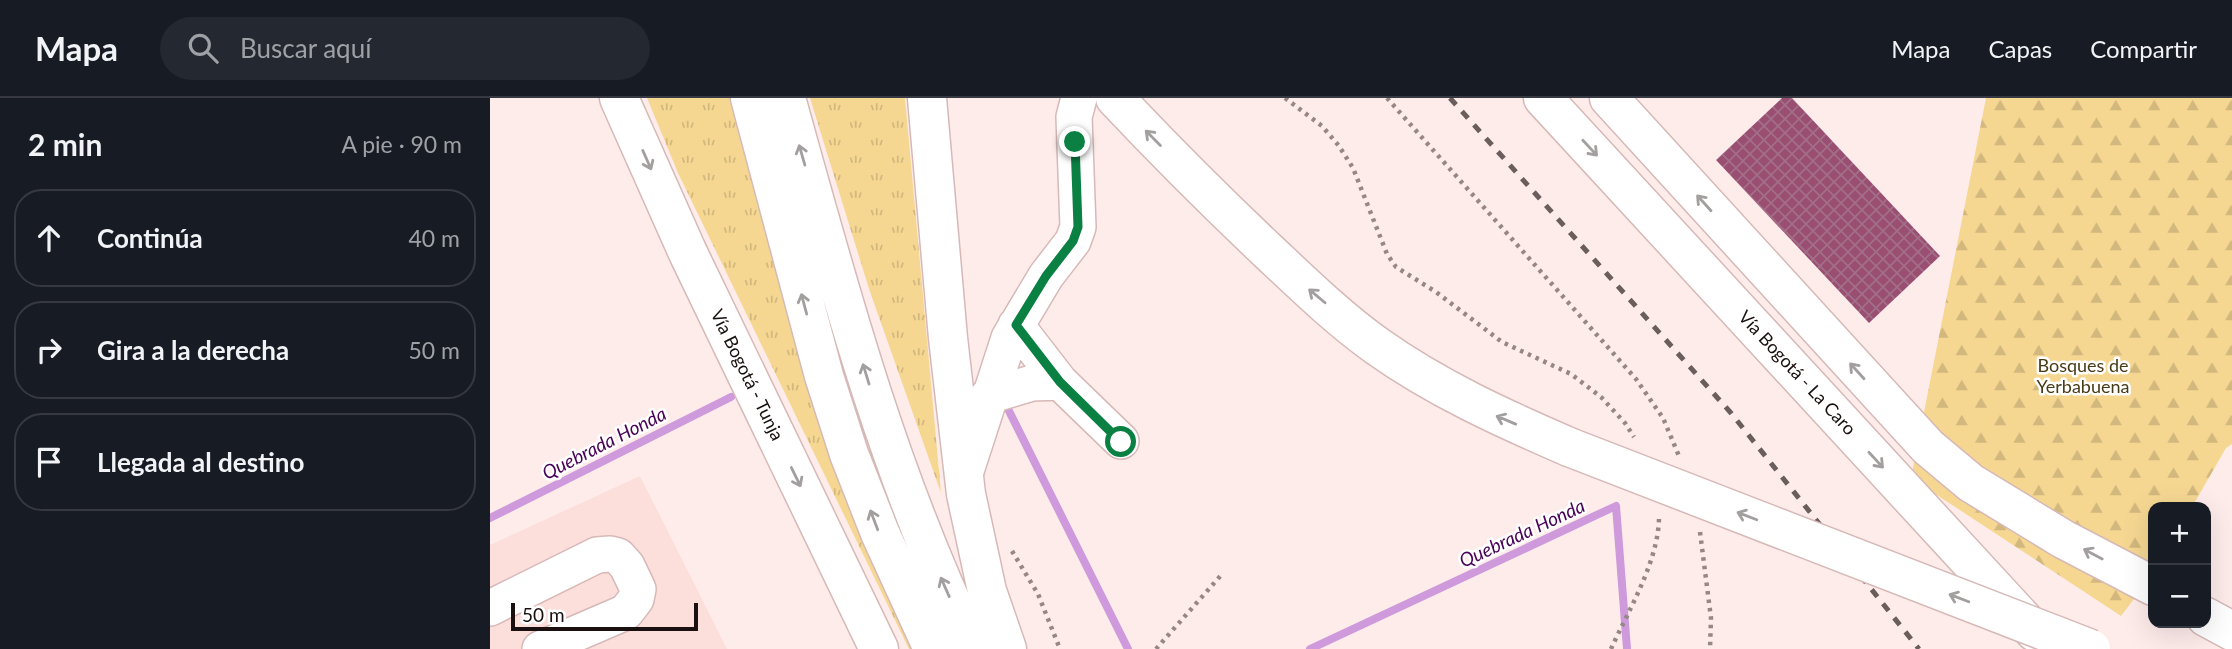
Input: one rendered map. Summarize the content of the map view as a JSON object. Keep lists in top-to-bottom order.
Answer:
{
  "streets": {
    "main road": ["Vía Bogotá - La Caro", "Vía Bogotá - Tunja"]
  },
  "water": ["Quebrada Honda"],
  "parks": ["Bosques de Yerbabuena"],
  "scale_bar": "50 m",
  "page": {
    "header": "Mapa",
    "search": "Buscar aquí",
    "nav": ["Mapa", "Capas", "Compartir"],
    "heading": ["2 min", "A pie · 90 m"],
    "list": [
      ["Continúa", "40 m"],
      ["Gira a la derecha", "50 m"],
      "Llegada al destino"
    ],
    "map_buttons": ["+", "−"],
    "scale": "50 m"
  }
}
